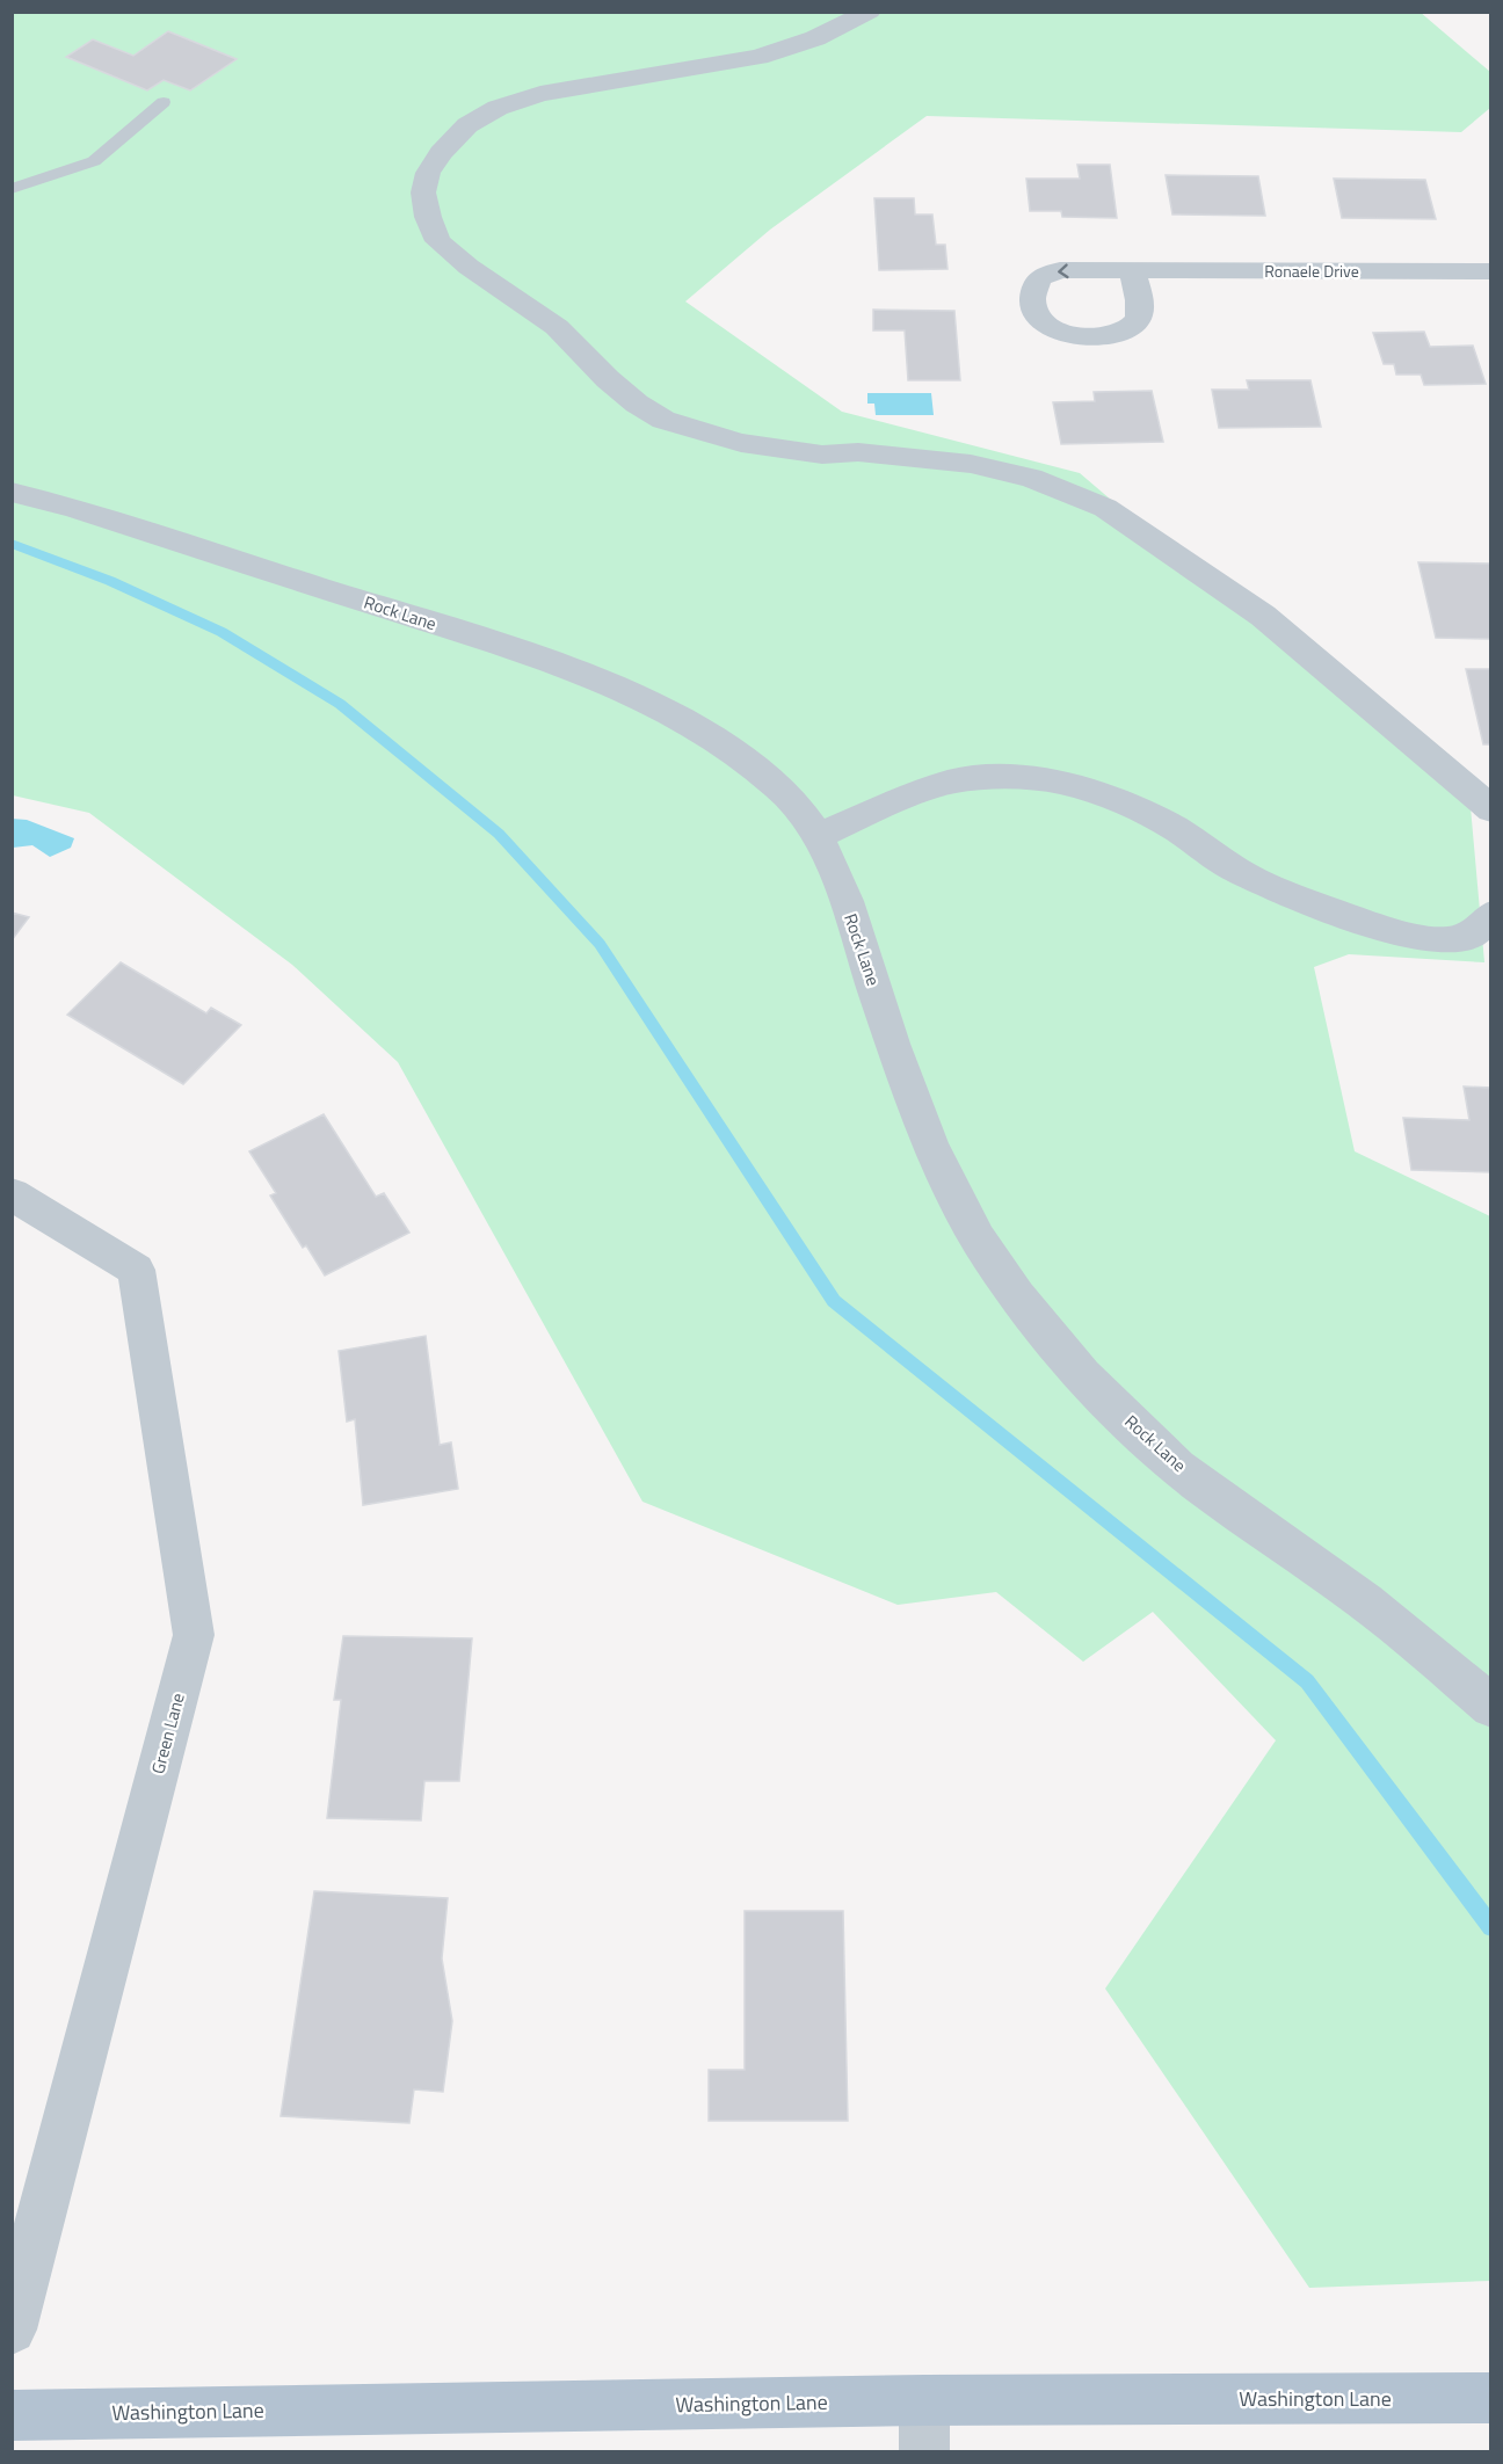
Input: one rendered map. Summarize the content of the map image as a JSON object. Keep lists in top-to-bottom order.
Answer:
{
  "streets": {
    "main road": ["Washington Lane"],
    "street": ["Ronaele Drive", "Rock Lane", "Green Lane"]
  }
}
